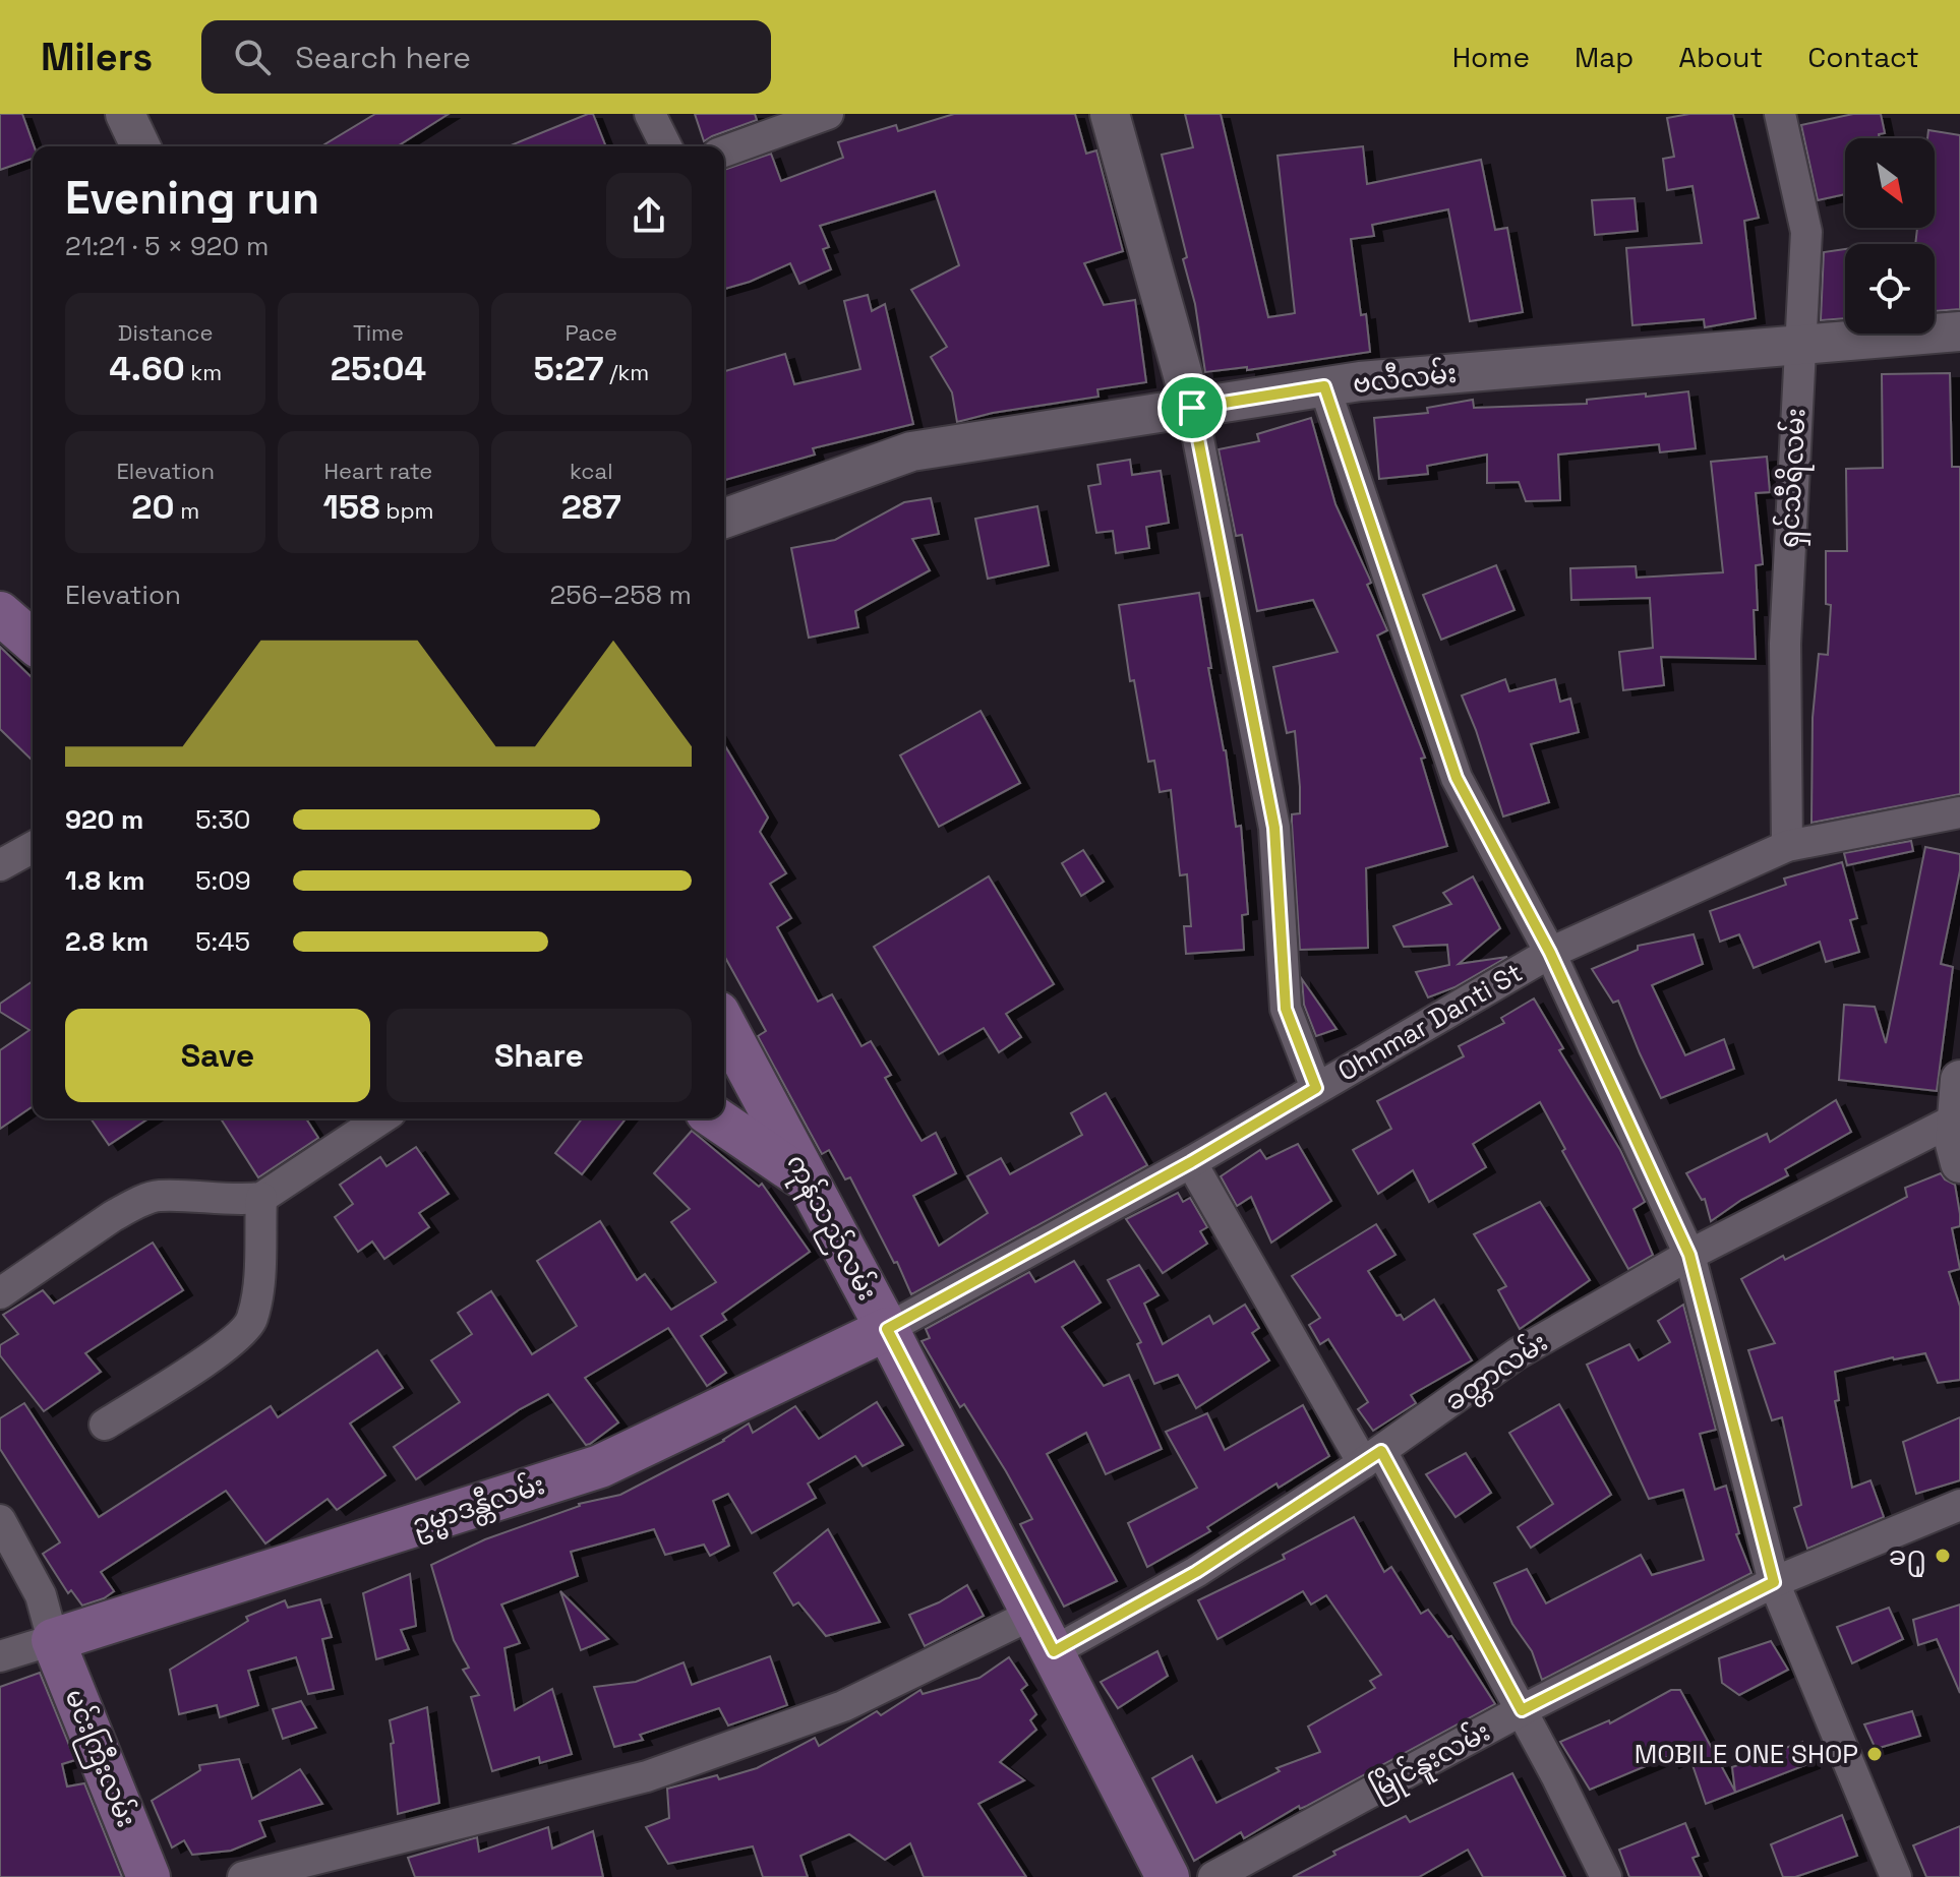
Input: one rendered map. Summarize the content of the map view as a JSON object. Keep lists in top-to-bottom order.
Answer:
{
  "streets": {
    "main road": ["ကုန်သည်လမ်း", "ဥမ္မာဒန္တီလမ်း", "မင်းကြီးလမ်း"],
    "street": [
      "ဗလီလမ်း",
      "ရှင်သီရိလမ်း",
      "Ohnmar Danti St",
      "ခတ္တာလမ်း",
      "မြိုင်နူးလမ်း"
    ]
  },
  "crossings": [
    ["ဗလီလမ်း", "ရှင်သီရိလမ်း"],
    ["ရှင်သီရိလမ်း", "Ohnmar Danti St"],
    ["Ohnmar Danti St", "ကုန်သည်လမ်း"],
    ["Ohnmar Danti St", "ဥမ္မာဒန္တီလမ်း"],
    ["ကုန်သည်လမ်း", "ခတ္တာလမ်း"],
    ["ကုန်သည်လမ်း", "ဥမ္မာဒန္တီလမ်း"],
    ["ဥမ္မာဒန္တီလမ်း", "မင်းကြီးလမ်း"]
  ],
  "places": ["ခ႐ု", "MOBILE ONE SHOP"],
  "north": "bottom right",
  "page": {
    "header": "Milers",
    "search": "Search here",
    "nav": [
      "Home",
      "Map",
      "About",
      "Contact"
    ],
    "heading": ["Evening run", "21:21 · 5 × 920 m"],
    "stats": [
      ["Distance", "4.60 km"],
      ["Time", "25:04"],
      ["Pace", "5:27 /km"],
      ["Elevation", "20 m"],
      ["Heart rate", "158 bpm"],
      ["kcal", "287"]
    ],
    "chart": ["Elevation", "256–258 m"],
    "list": [
      {
        "name": "920 m",
        "note": "5:30"
      },
      {
        "name": "1.8 km",
        "note": "5:09"
      },
      {
        "name": "2.8 km",
        "note": "5:45"
      }
    ],
    "buttons": ["Save", "Share"]
  }
}
